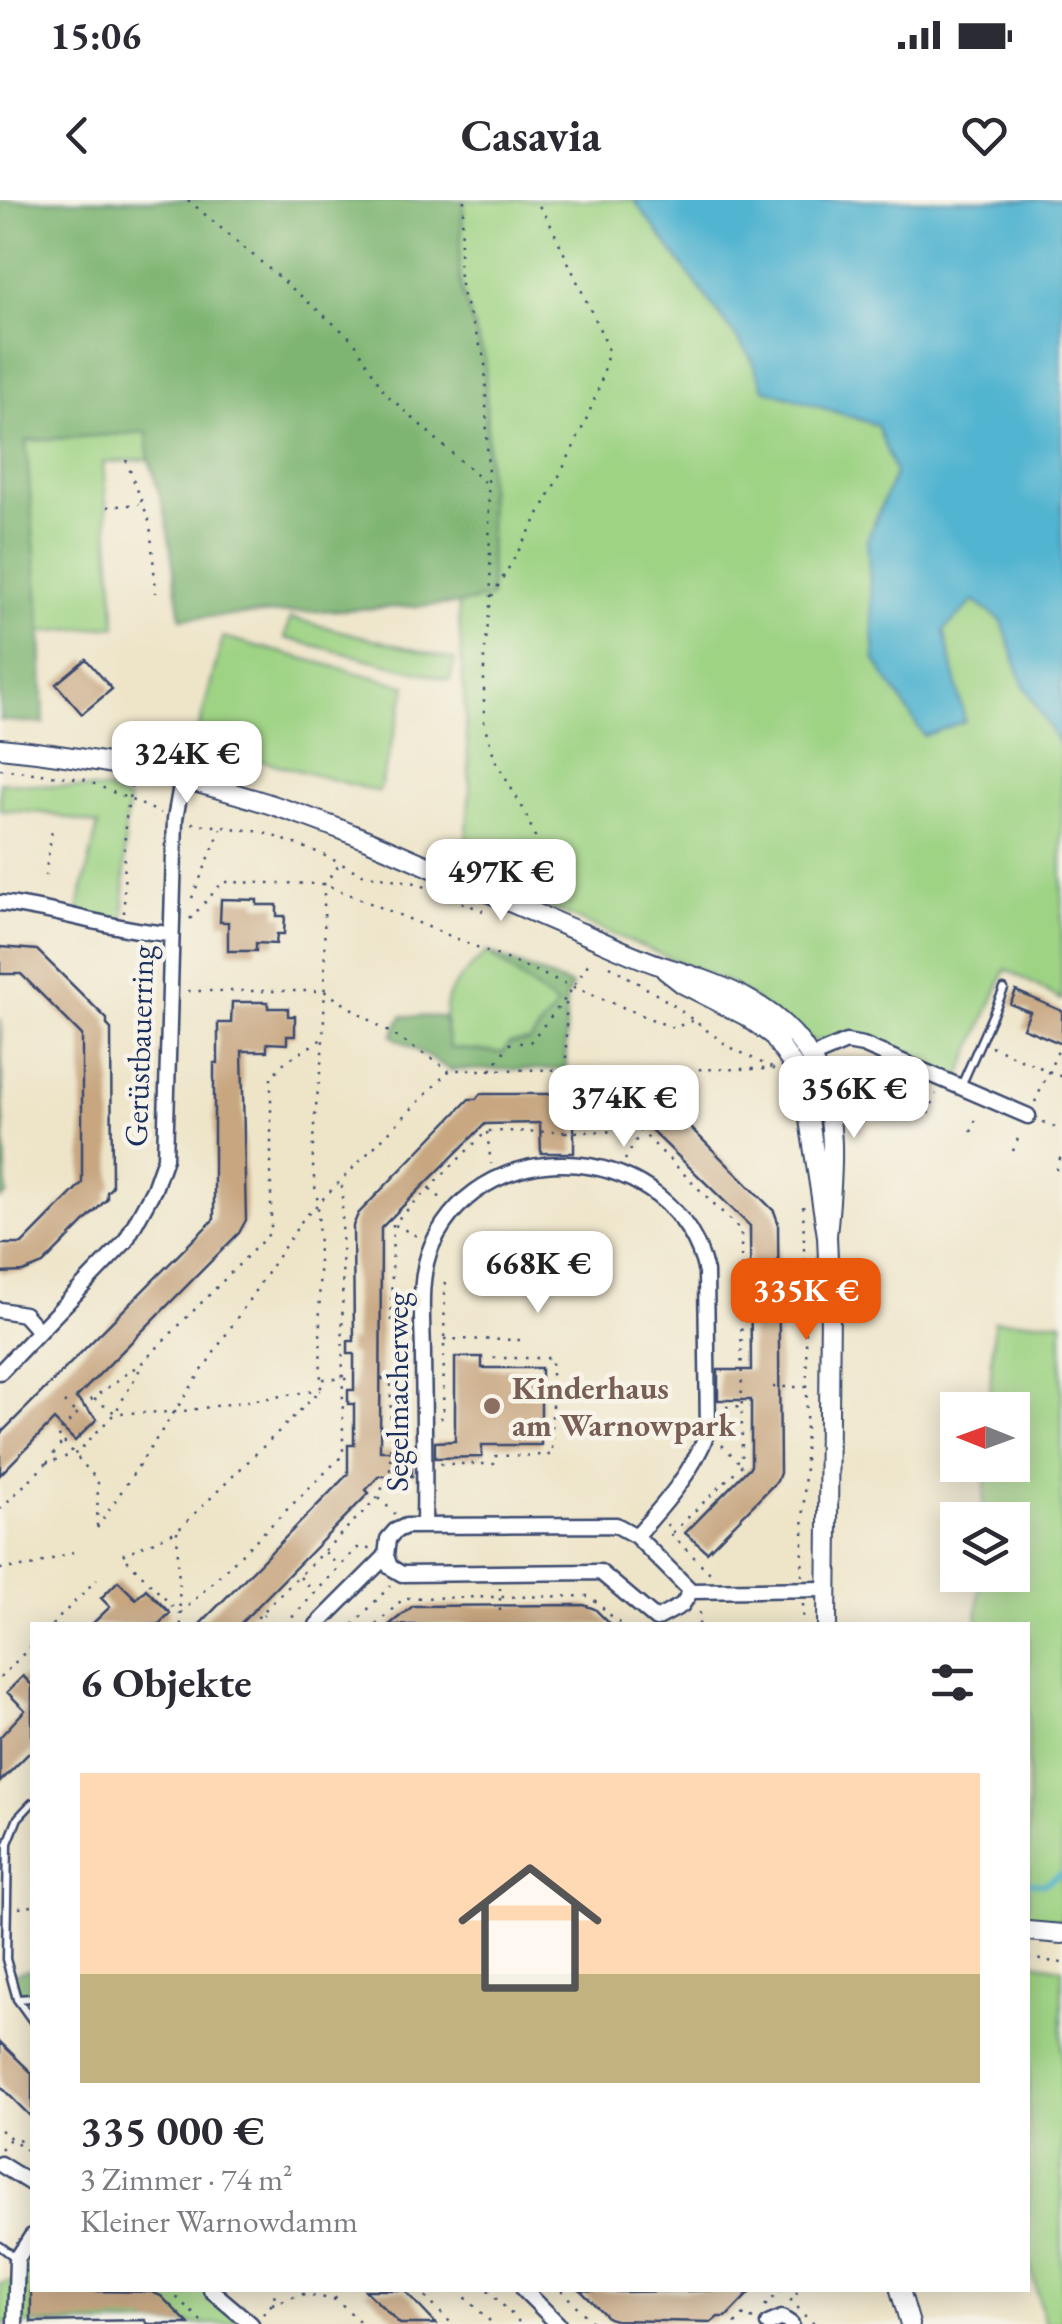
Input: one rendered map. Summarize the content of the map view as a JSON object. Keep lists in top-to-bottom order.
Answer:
{
  "streets": {
    "street": ["Gerüstbauerring", "Segelmacherweg"]
  },
  "places": ["Kinderhaus am Warnowpark"],
  "north": "left",
  "page": {
    "status": "15:06",
    "header": "Casavia",
    "price": [
      "324K €",
      "497K €",
      "356K €",
      "374K €",
      "668K €",
      "335K €"
    ],
    "heading": "6 Objekte",
    "list": [
      {
        "name": "335 000 €",
        "note": "3 Zimmer · 74 m² · Kleiner Warnowdamm"
      }
    ]
  }
}
